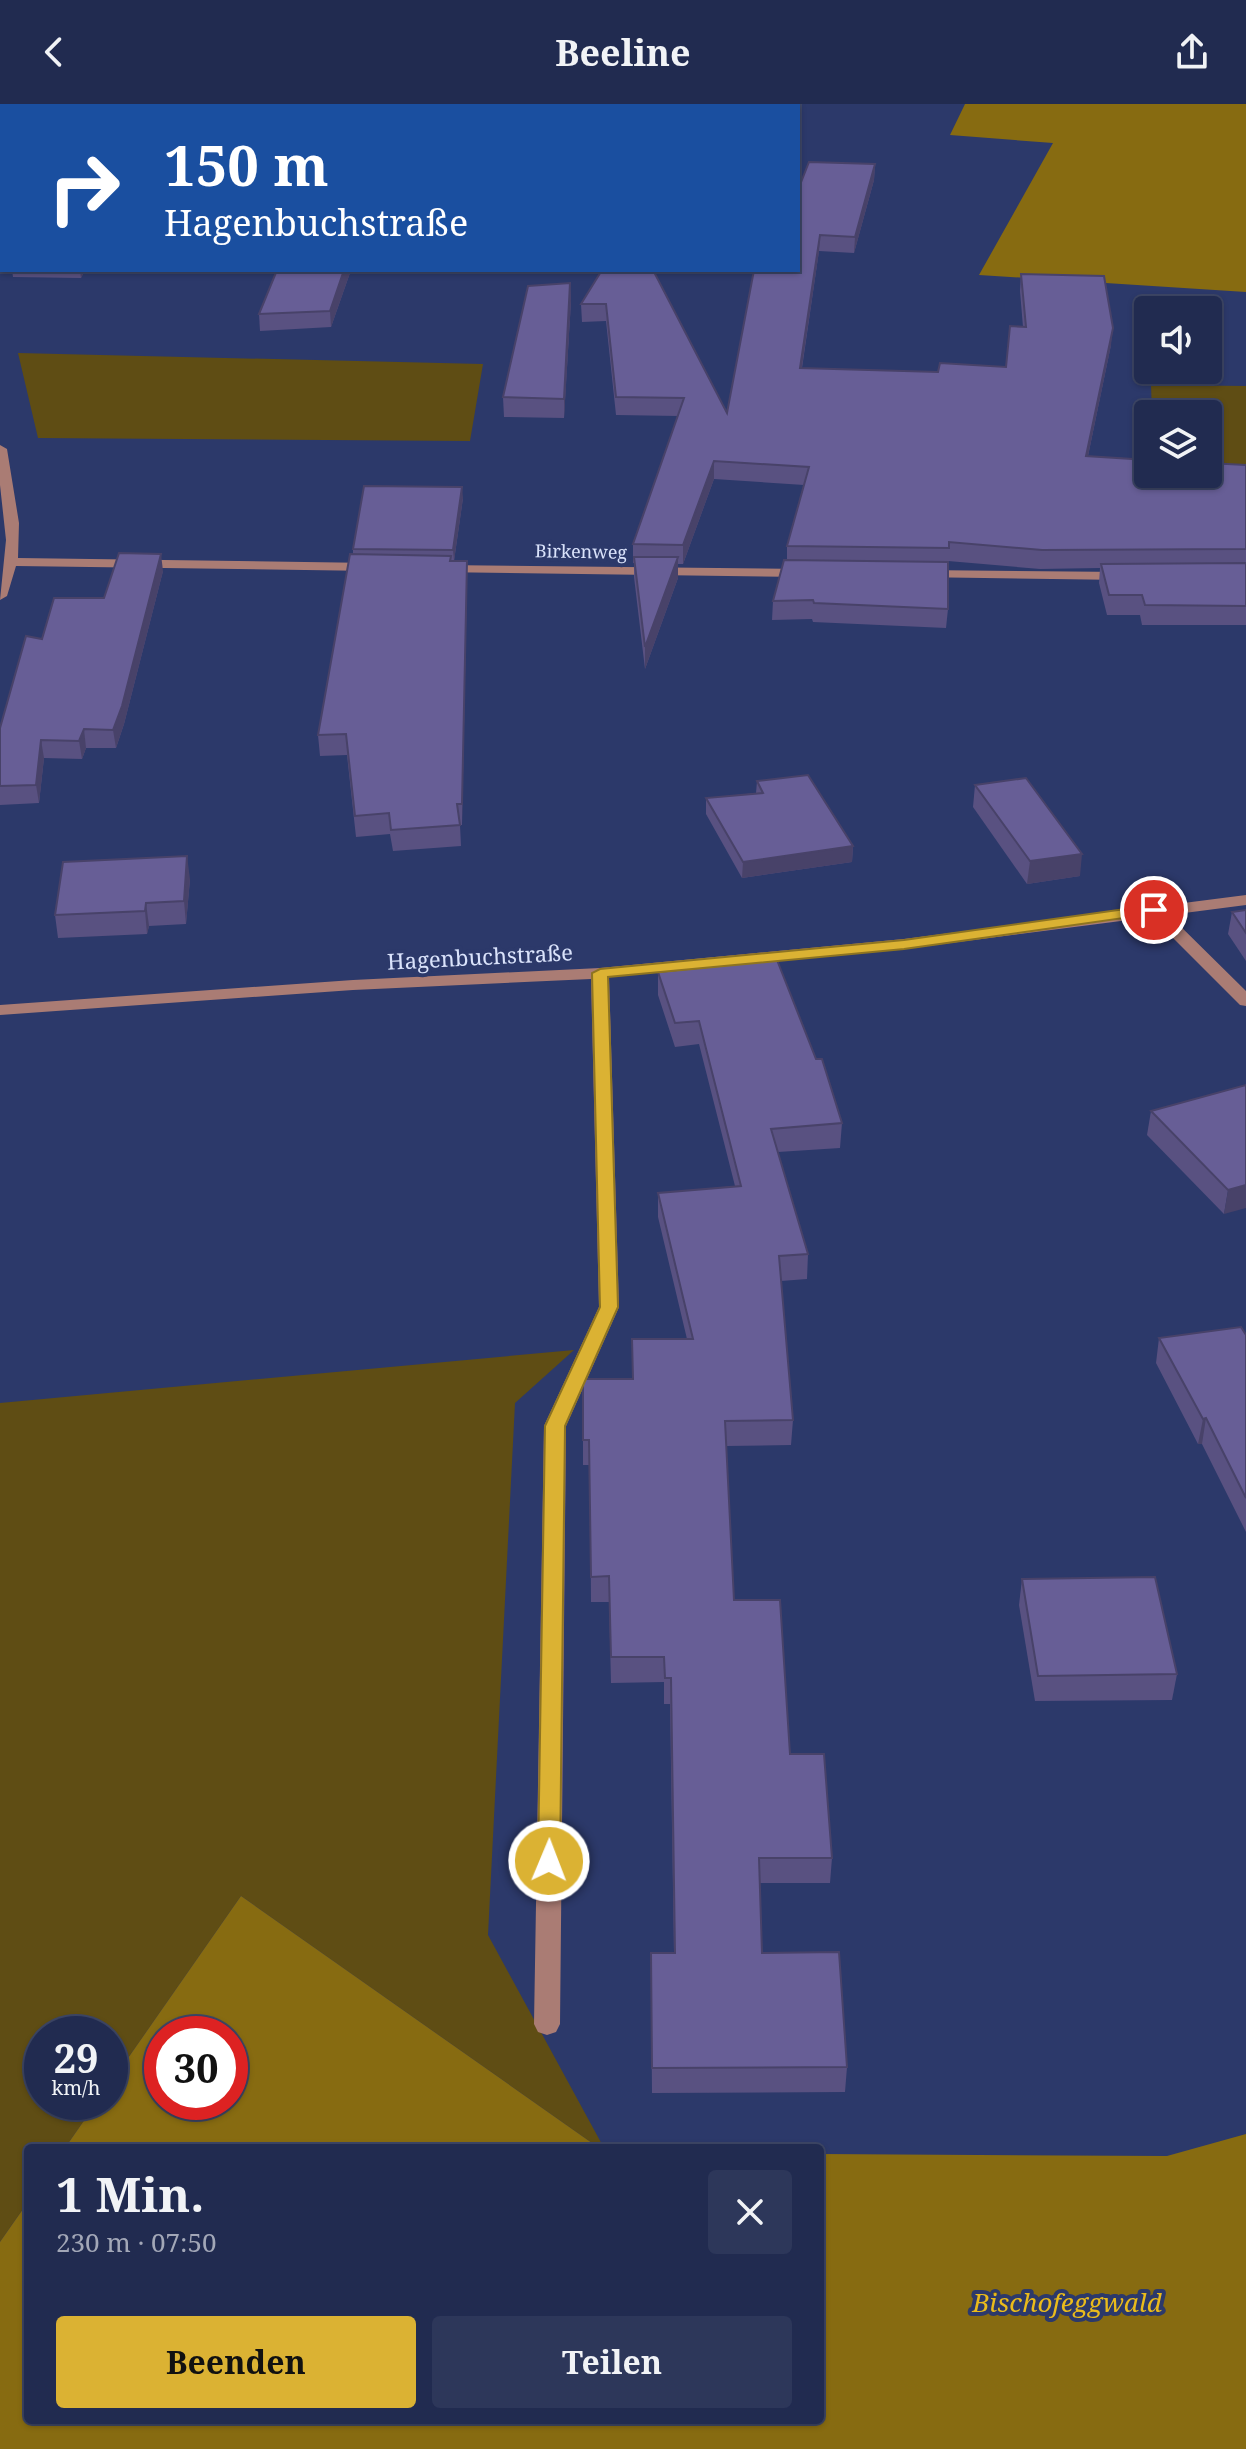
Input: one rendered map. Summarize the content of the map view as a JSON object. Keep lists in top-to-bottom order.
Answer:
{
  "streets": {
    "street": ["Birkenweg", "Hagenbuchstraße"]
  },
  "parks": ["Bischofeggwald"],
  "page": {
    "header": "Beeline",
    "turn": ["150 m", "Hagenbuchstraße"],
    "speed": "29 km/h",
    "limit": "30",
    "heading": ["1 Min.", "230 m · 07:50"],
    "buttons": ["Beenden", "Teilen"]
  }
}
